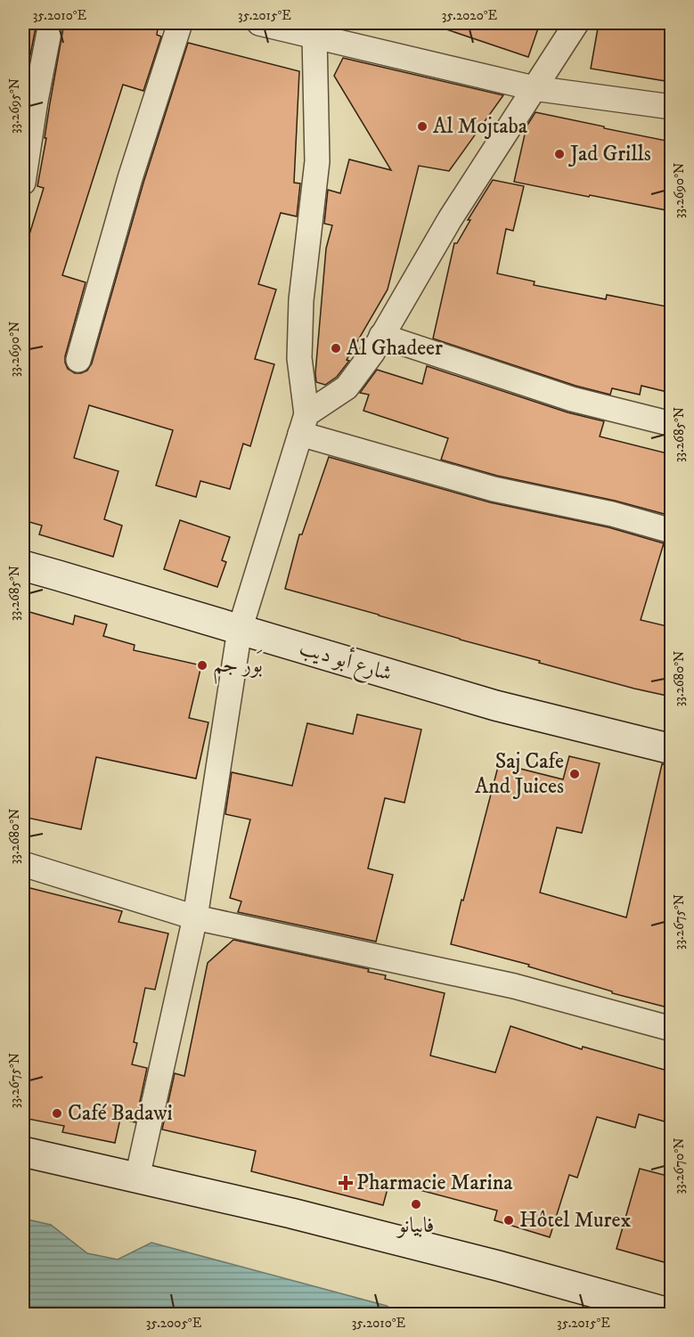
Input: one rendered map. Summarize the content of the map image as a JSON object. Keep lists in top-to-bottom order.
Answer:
{
  "streets": {
    "main road": ["شارع أبو ديب"]
  },
  "places": {
    "other": [
      "Al Mojtaba",
      "Jad Grills",
      "Al Ghadeer",
      "بَور جم",
      "Saj Cafe And Juices",
      "Café Badawi",
      "فابيانو",
      "Hôtel Murex"
    ],
    "health": ["Pharmacie Marina"]
  },
  "coordinates": [
    "35.2010°E",
    "35.2015°E",
    "35.2020°E",
    "33.2695°N",
    "33.2690°N",
    "33.2685°N",
    "33.2680°N",
    "33.2675°N",
    "33.2670°N",
    "35.2005°E"
  ]
}
